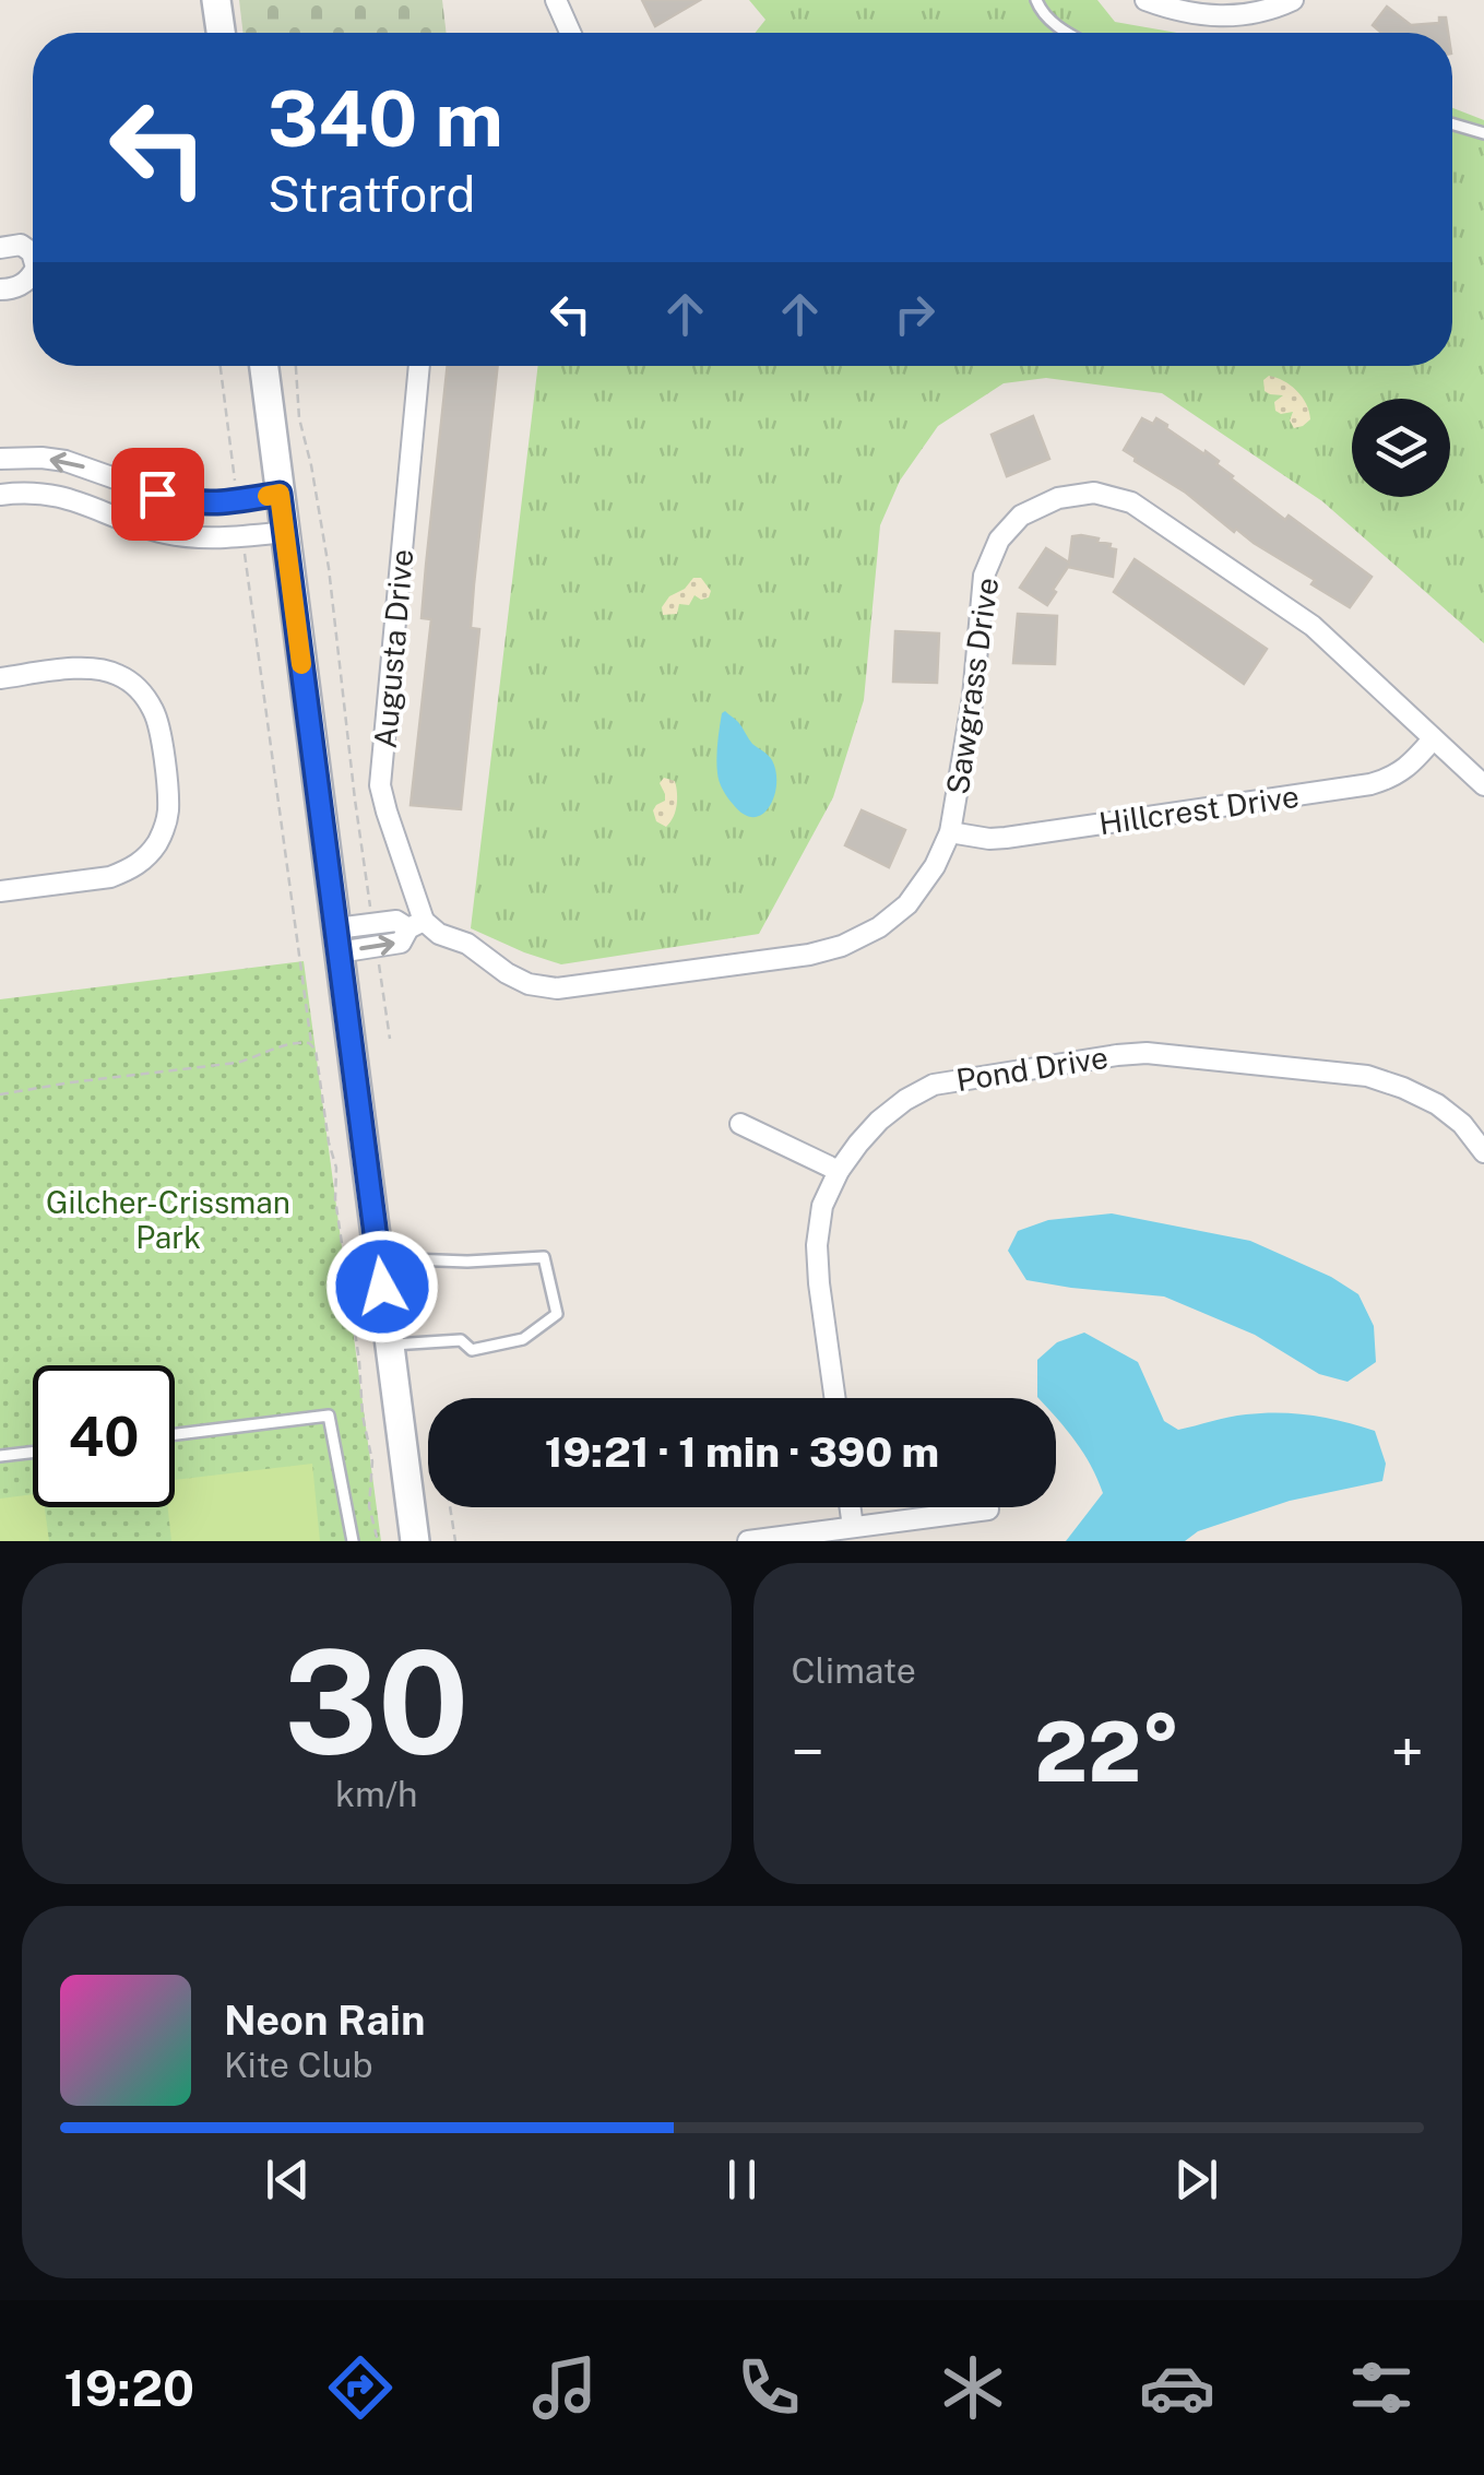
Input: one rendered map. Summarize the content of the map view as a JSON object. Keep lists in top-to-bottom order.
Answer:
{
  "streets": {
    "street": [
      "Augusta Drive",
      "Sawgrass Drive",
      "Hillcrest Drive",
      "Pond Drive"
    ]
  },
  "crossings": [
    ["Augusta Drive", "Sawgrass Drive"],
    ["Sawgrass Drive", "Hillcrest Drive"]
  ],
  "parks": ["Gilcher-Crissman Park"],
  "page": {
    "turn": ["340 m", "Stratford"],
    "limit": "40",
    "trip": "19:21 · 1 min · 390 m",
    "tile": [
      ["30", "km/h"],
      "Climate"
    ],
    "heat": ["−", "22°", "+"],
    "song": ["Neon Rain", "Kite Club"],
    "tabs": "19:20"
  }
}
